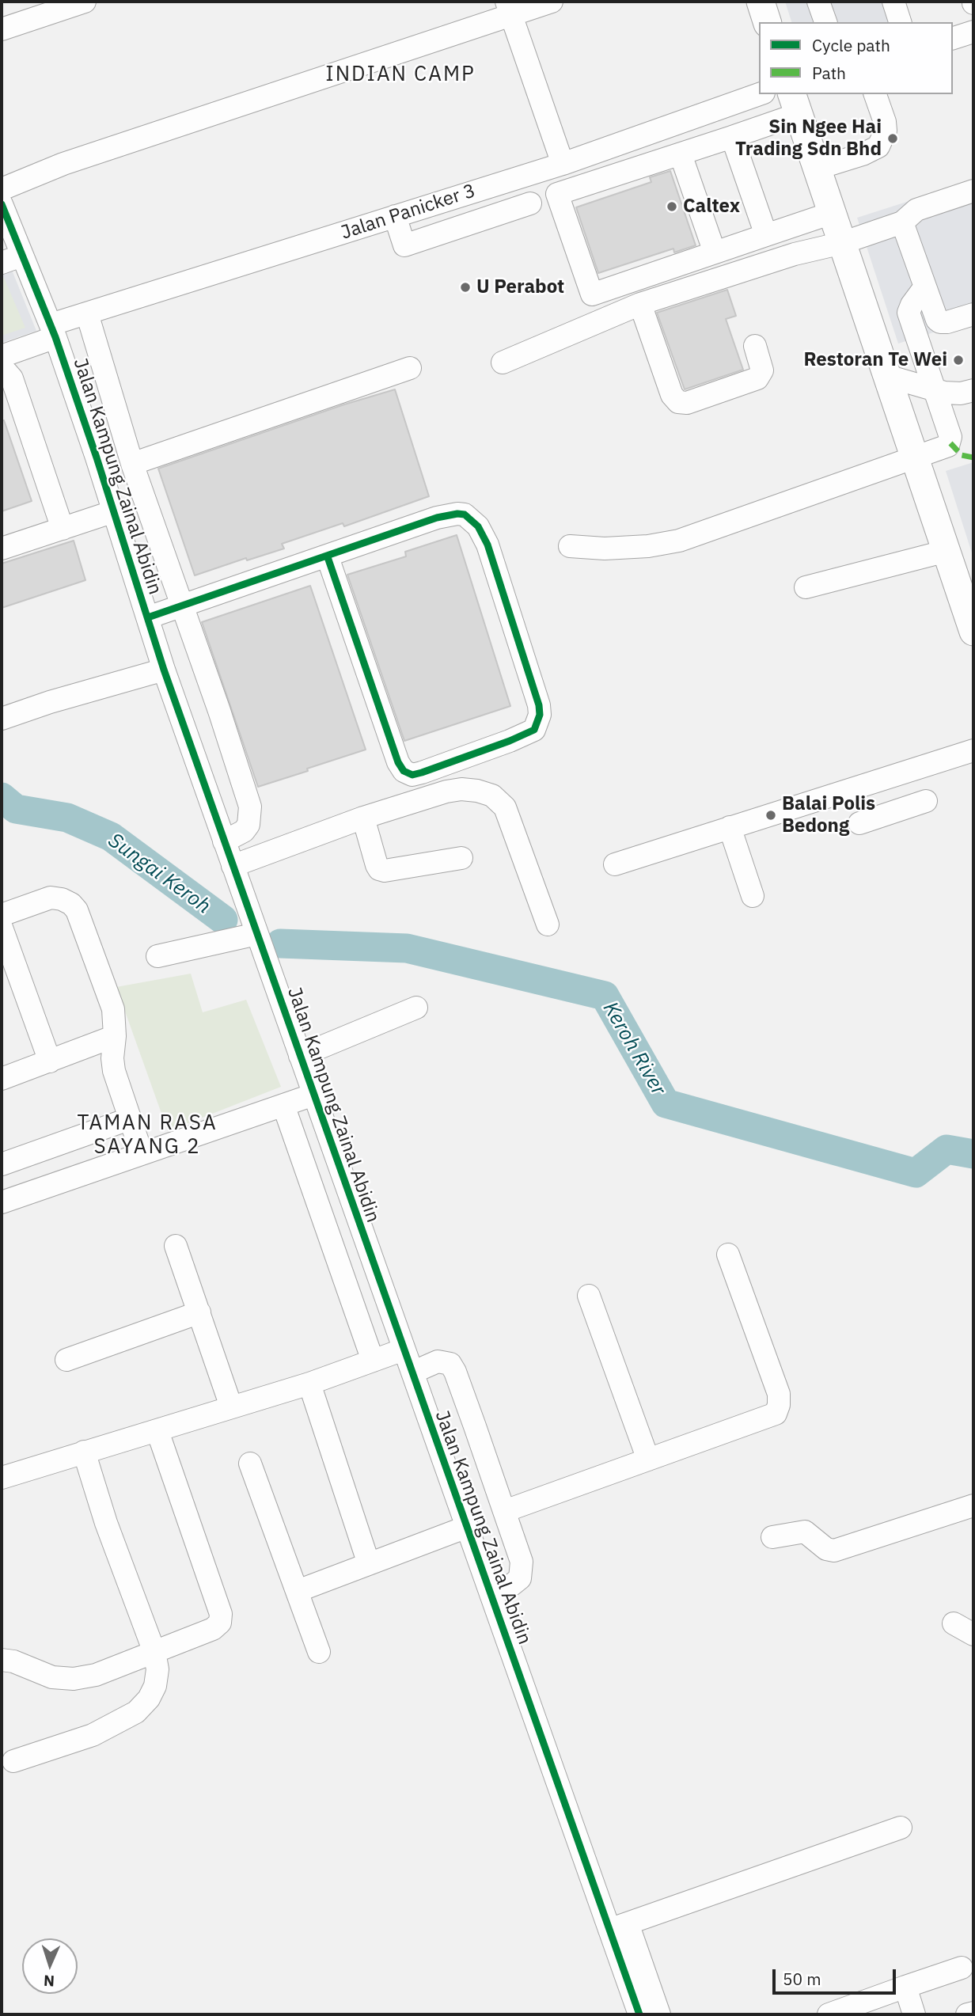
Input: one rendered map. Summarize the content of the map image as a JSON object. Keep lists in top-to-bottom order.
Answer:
{
  "streets": {
    "street": ["Jalan Panicker 3", "Jalan Kampung Zainal Abidin"]
  },
  "crossings": [
    ["Jalan Panicker 3", "Jalan Kampung Zainal Abidin"]
  ],
  "districts": ["INDIAN CAMP", "TAMAN RASA SAYANG 2"],
  "water": ["Sungai Keroh", "Keroh River"],
  "places": [
    "Sin Ngee Hai Trading Sdn Bhd",
    "Caltex",
    "U Perabot",
    "Restoran Te Wei",
    "Balai Polis Bedong"
  ],
  "legend": ["Cycle path", "Path"],
  "scale_bar": "50 m",
  "north": "bottom"
}
